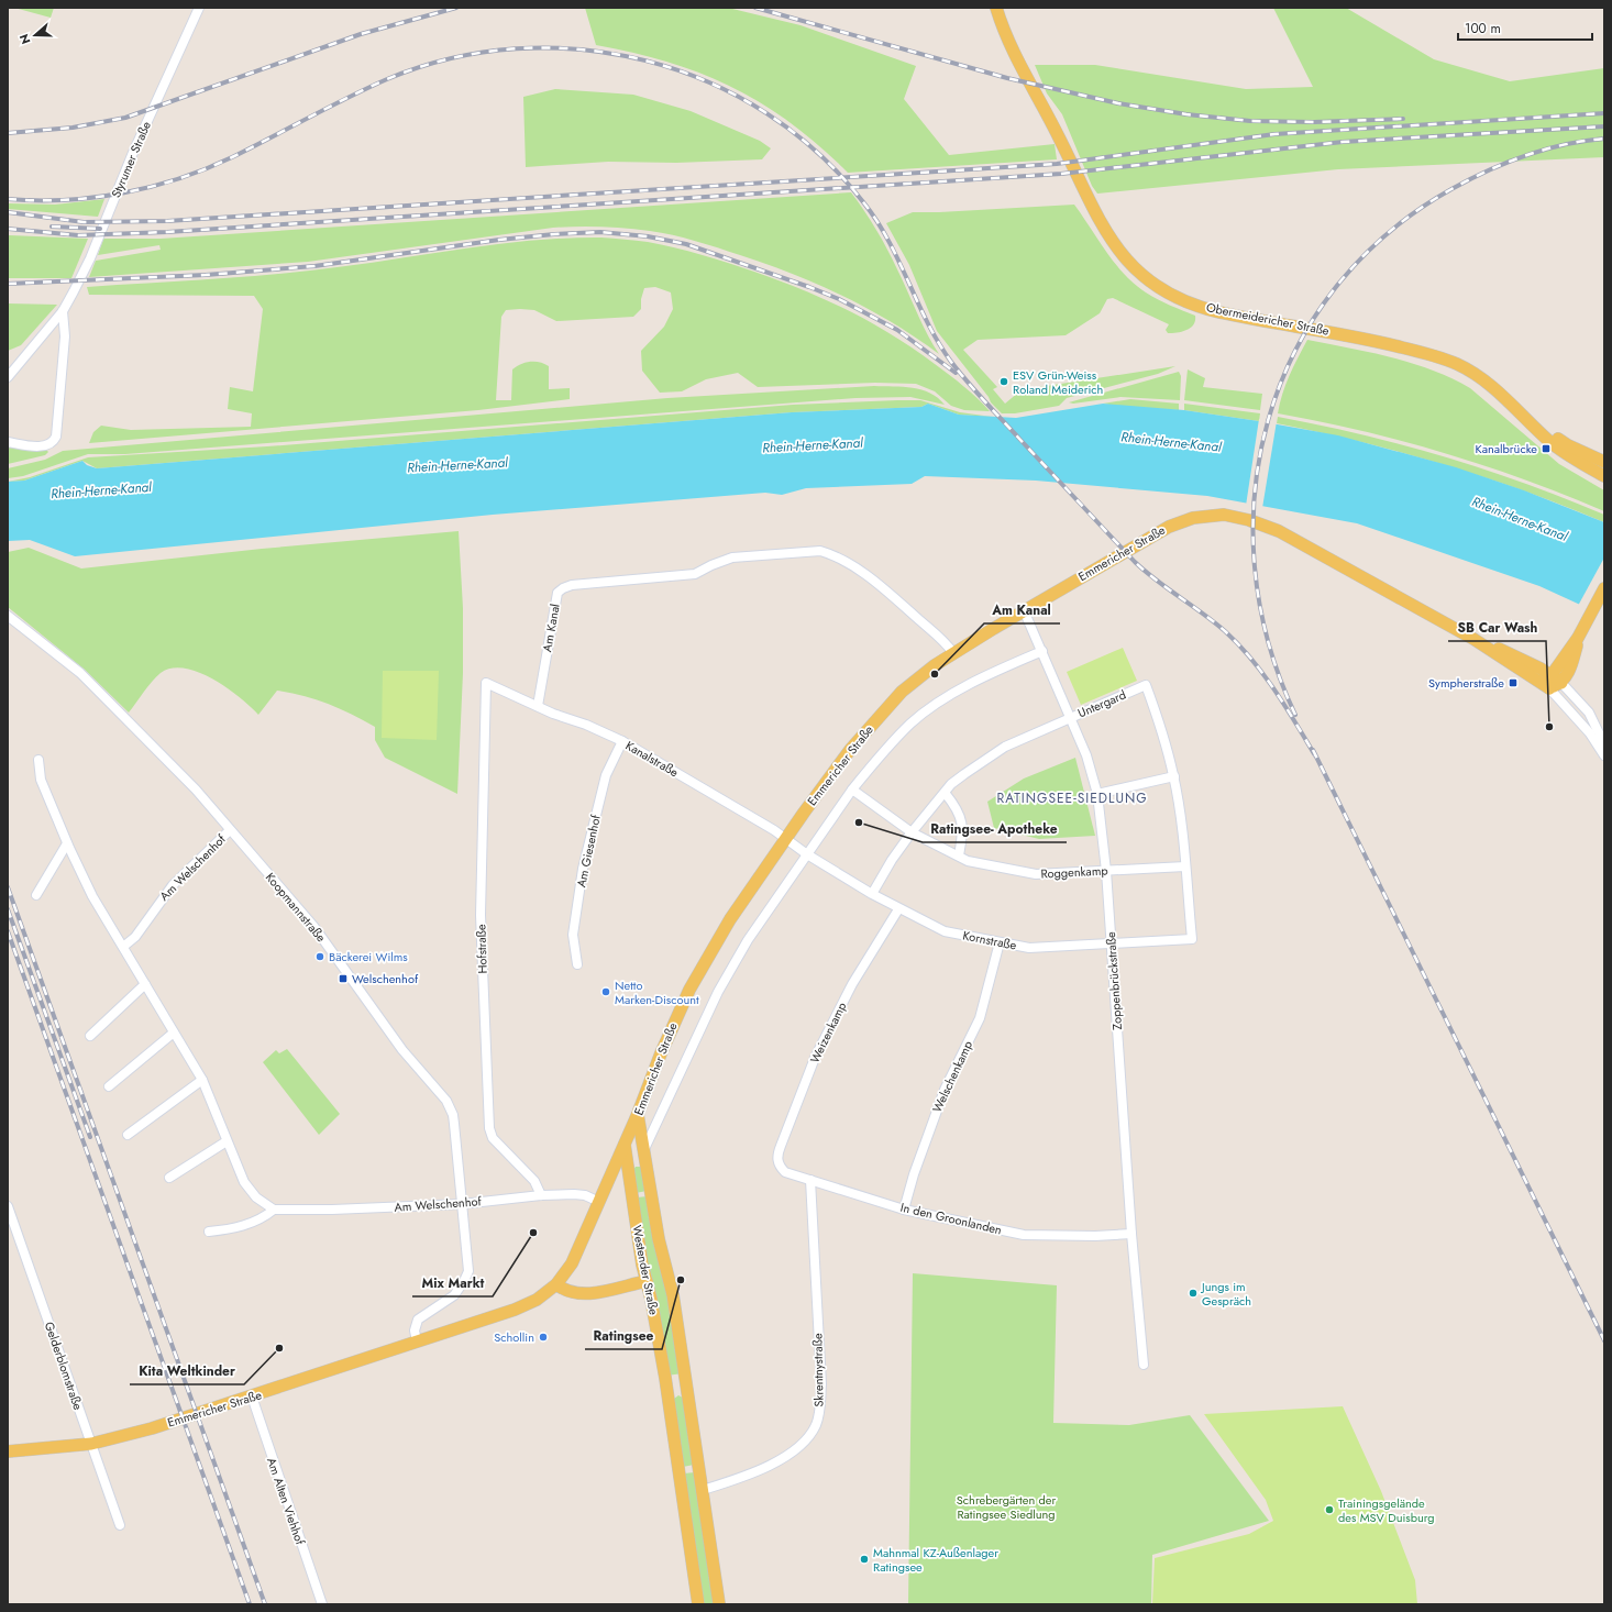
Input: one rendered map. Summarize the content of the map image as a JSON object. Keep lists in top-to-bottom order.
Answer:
{
  "streets": {
    "main road": ["Obermeidericher Straße", "Emmericher Straße", "Westender Straße"],
    "street": [
      "Styrumer Straße",
      "Am Kanal",
      "Untergard",
      "Kanalstraße",
      "Am Giesenhof",
      "Am Welschenhof",
      "Roggenkamp",
      "Koopmannstraße",
      "Kornstraße",
      "Hofstraße",
      "Zoppenbrückstraße",
      "Weizenkamp",
      "Welschenkamp",
      "In den Groonlanden",
      "Gelderblomstraße",
      "Skrentnystraße",
      "Am Alten Viehhof"
    ]
  },
  "crossings": [
    ["Emmericher Straße", "Am Kanal"],
    ["Emmericher Straße", "Kanalstraße"],
    ["Emmericher Straße", "Am Welschenhof"],
    ["Emmericher Straße", "Roggenkamp"],
    ["Emmericher Straße", "Koopmannstraße"],
    ["Emmericher Straße", "Kornstraße"],
    ["Emmericher Straße", "Zoppenbrückstraße"],
    ["Emmericher Straße", "Westender Straße"],
    ["Emmericher Straße", "Gelderblomstraße"],
    ["Emmericher Straße", "Am Alten Viehhof"],
    ["Am Kanal", "Kanalstraße"],
    ["Untergard", "Roggenkamp"],
    ["Untergard", "Kornstraße"],
    ["Untergard", "Zoppenbrückstraße"],
    ["Kanalstraße", "Am Giesenhof"],
    ["Kanalstraße", "Kornstraße"],
    ["Kanalstraße", "Hofstraße"],
    ["Am Welschenhof", "Koopmannstraße"],
    ["Am Welschenhof", "Hofstraße"],
    ["Roggenkamp", "Zoppenbrückstraße"],
    ["Kornstraße", "Zoppenbrückstraße"],
    ["Kornstraße", "Weizenkamp"],
    ["Kornstraße", "Welschenkamp"],
    ["Zoppenbrückstraße", "In den Groonlanden"],
    ["Weizenkamp", "In den Groonlanden"],
    ["Welschenkamp", "In den Groonlanden"],
    ["In den Groonlanden", "Skrentnystraße"],
    ["Westender Straße", "Skrentnystraße"]
  ],
  "districts": ["RATINGSEE-SIEDLUNG"],
  "water": ["Rhein-Herne-Kanal"],
  "parks": ["Schrebergärten der Ratingsee Siedlung"],
  "places": {
    "other": [
      "ESV Grün-Weiss Roland Meiderich",
      "Am Kanal",
      "SB Car Wash",
      "Ratingsee- Apotheke",
      "Bäckerei Wilms",
      "Netto Marken-Discount",
      "Mix Markt",
      "Ratingsee",
      "Jungs im Gespräch",
      "Schollin",
      "Kita Weltkinder",
      "Trainingsgelände des MSV Duisburg",
      "Mahnmal KZ-Außenlager Ratingsee"
    ],
    "transit": ["Kanalbrücke", "Sympherstraße", "Welschenhof"]
  },
  "scale_bar": "100 m",
  "north": "left"
}
